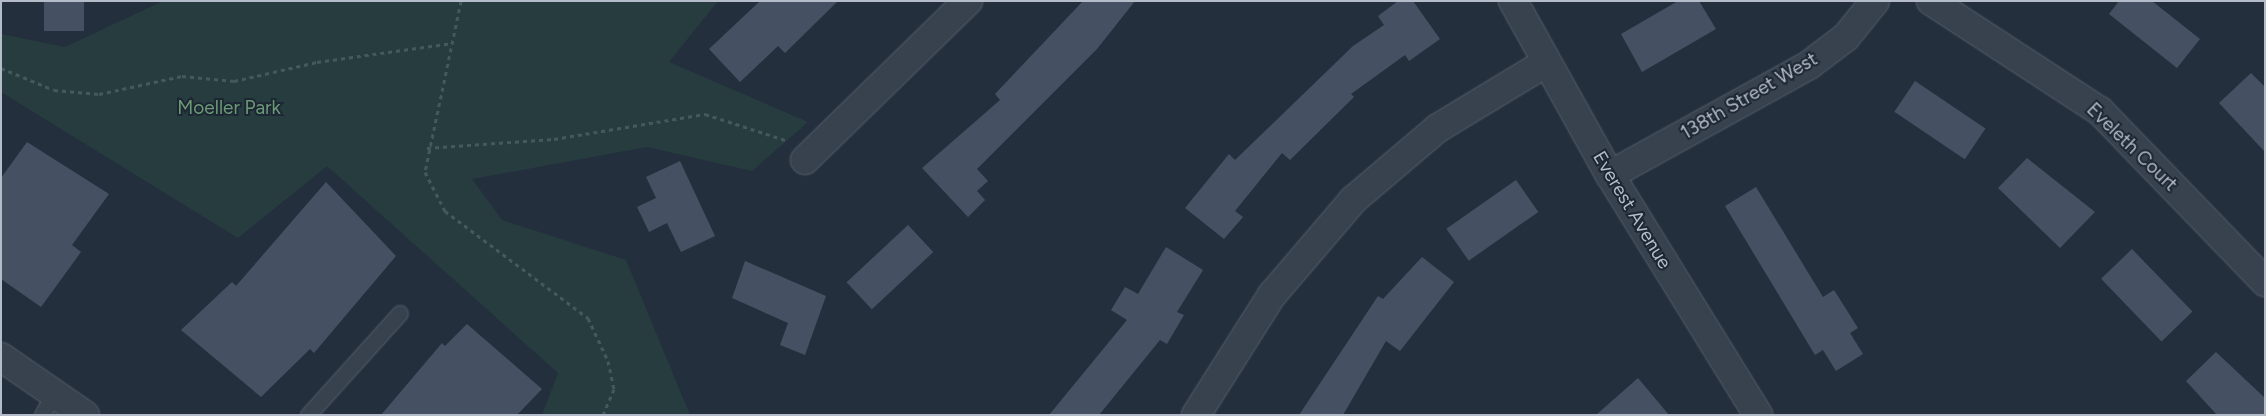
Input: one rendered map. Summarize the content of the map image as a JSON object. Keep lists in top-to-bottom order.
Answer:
{
  "streets": {
    "street": ["138th Street West", "Eveleth Court", "Everest Avenue"]
  },
  "crossings": [
    ["138th Street West", "Everest Avenue"]
  ],
  "parks": ["Moeller Park"]
}
